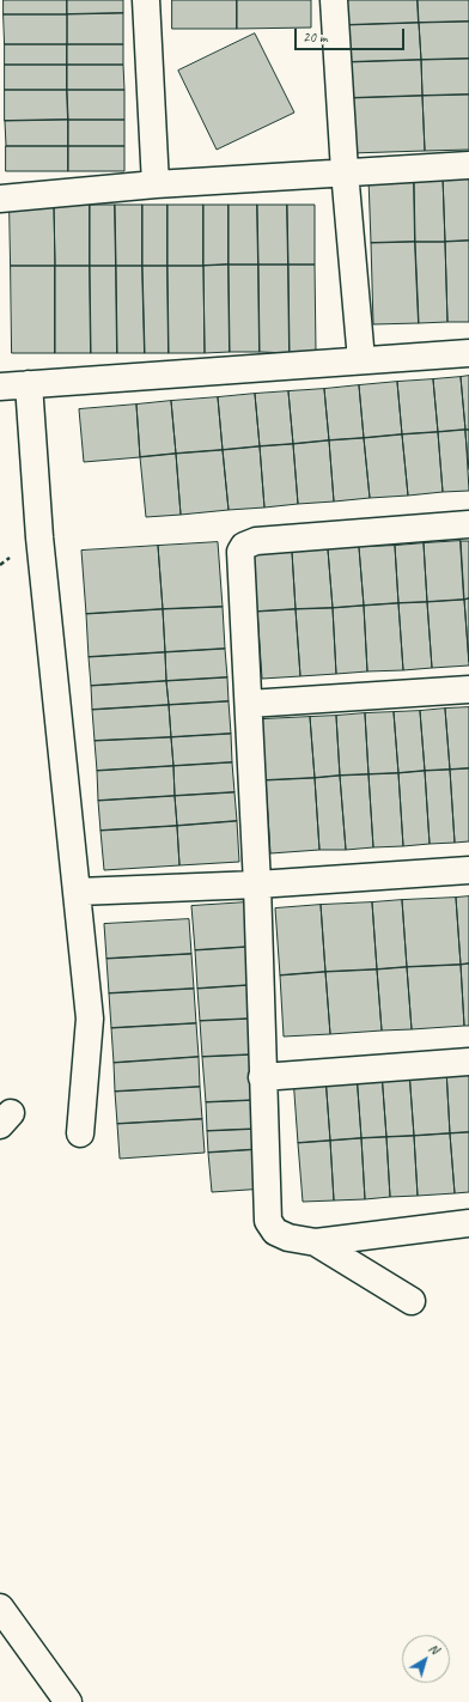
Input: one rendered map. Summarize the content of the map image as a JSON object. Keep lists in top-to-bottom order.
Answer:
{
  "scale_bar": "20 m",
  "north": "top right"
}
